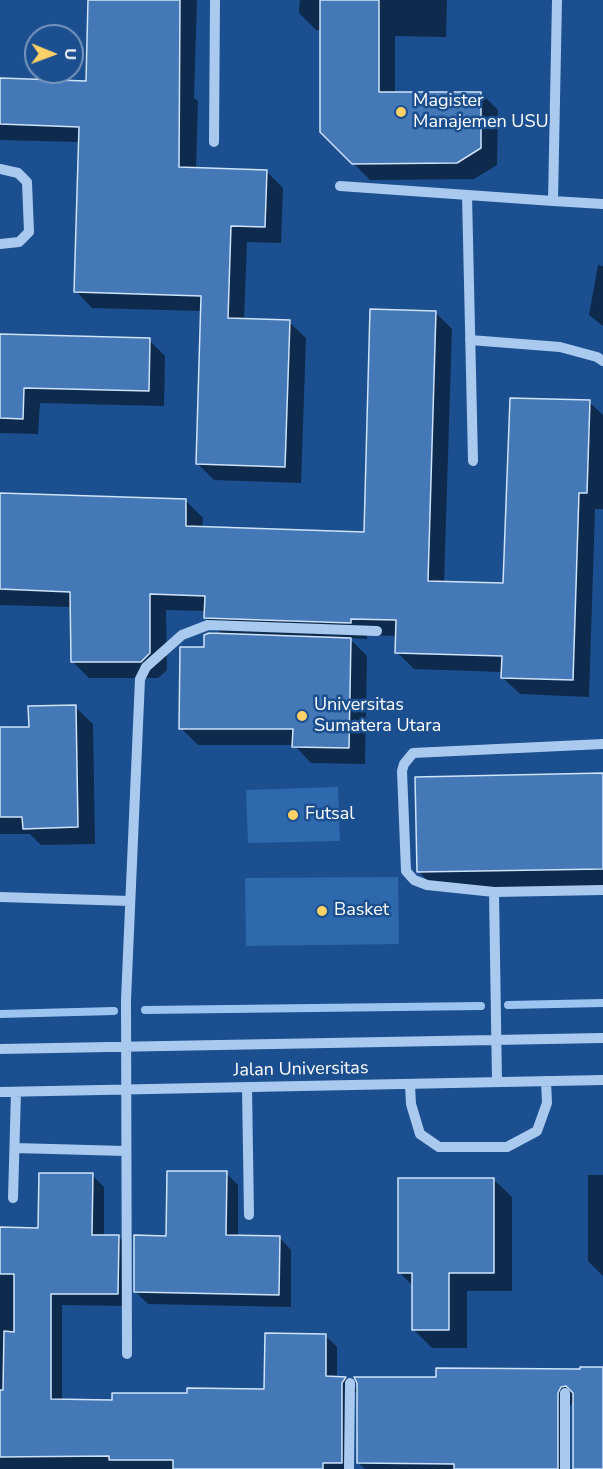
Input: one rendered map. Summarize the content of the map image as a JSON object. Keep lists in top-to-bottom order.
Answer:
{
  "streets": {
    "street": ["Jalan Universitas"]
  },
  "places": [
    "Magister Manajemen USU",
    "Universitas Sumatera Utara",
    "Futsal",
    "Basket"
  ],
  "north": "right"
}
